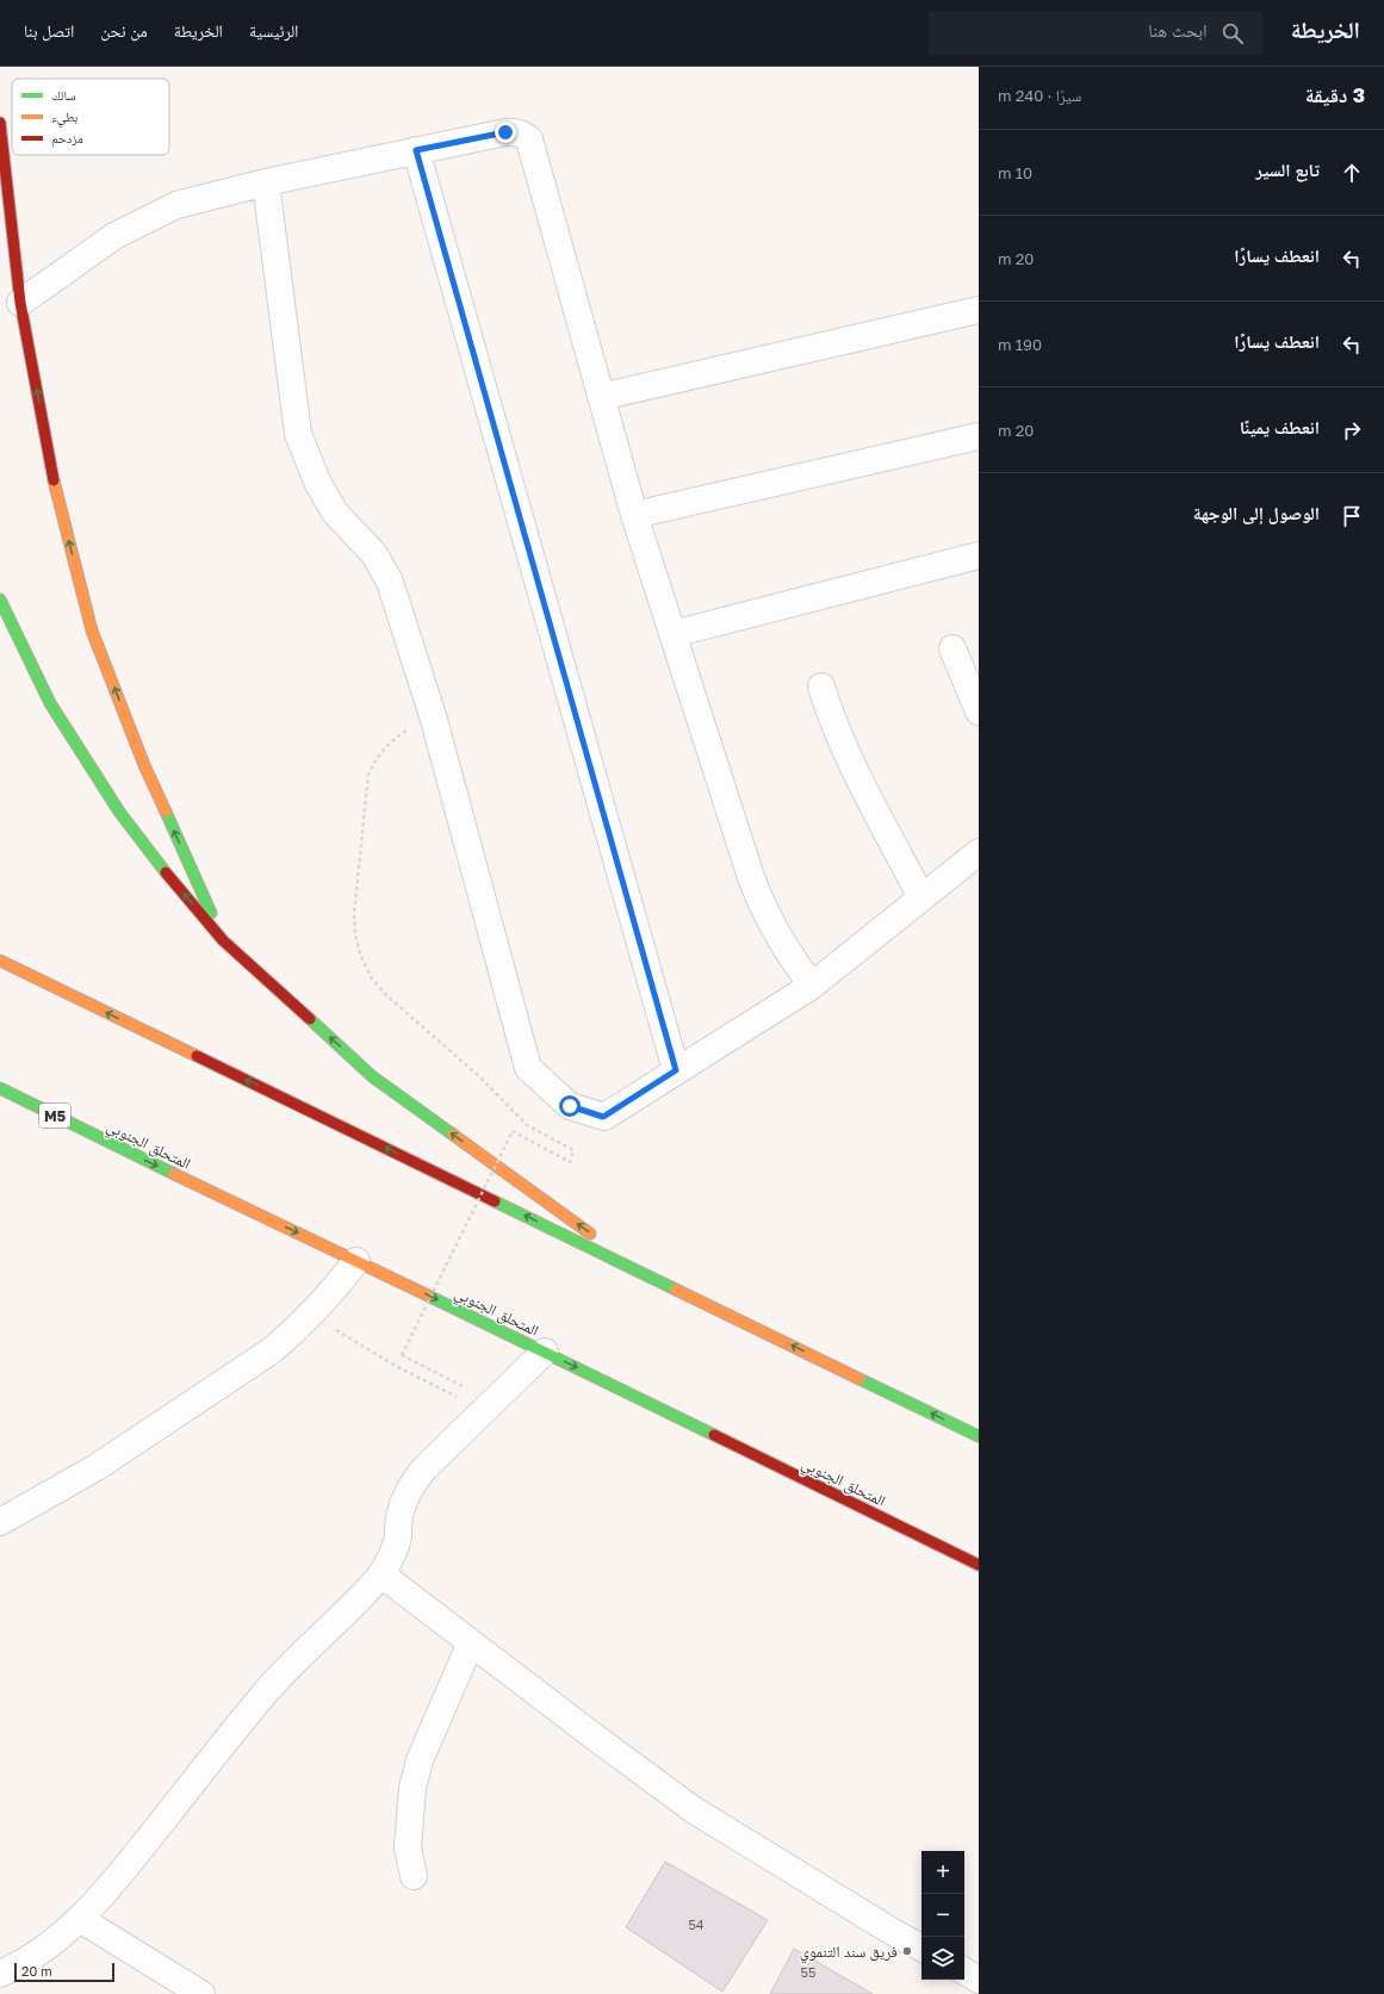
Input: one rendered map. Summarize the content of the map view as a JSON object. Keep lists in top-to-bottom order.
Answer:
{
  "streets": {
    "highway": ["M5", "المتحلق الجنوبي"]
  },
  "one_way": ["المتحلق الجنوبي"],
  "places": ["فريق سند التنموي"],
  "house_numbers": ["54", "55"],
  "legend": ["سالك", "بطيء", "مزدحم"],
  "scale_bar": "20 m",
  "page": {
    "header": "الخريطة",
    "search": "ابحث هنا",
    "nav": [
      "الرئيسية",
      "الخريطة",
      "من نحن",
      "اتصل بنا"
    ],
    "heading": ["3 دقيقة", "سيرًا · 240 m"],
    "list": [
      ["تابع السير", "10 m"],
      ["انعطف يسارًا", "20 m"],
      ["انعطف يسارًا", "190 m"],
      ["انعطف يمينًا", "20 m"],
      "الوصول إلى الوجهة"
    ],
    "map_buttons": ["+", "−"],
    "scale": "20 m"
  }
}
